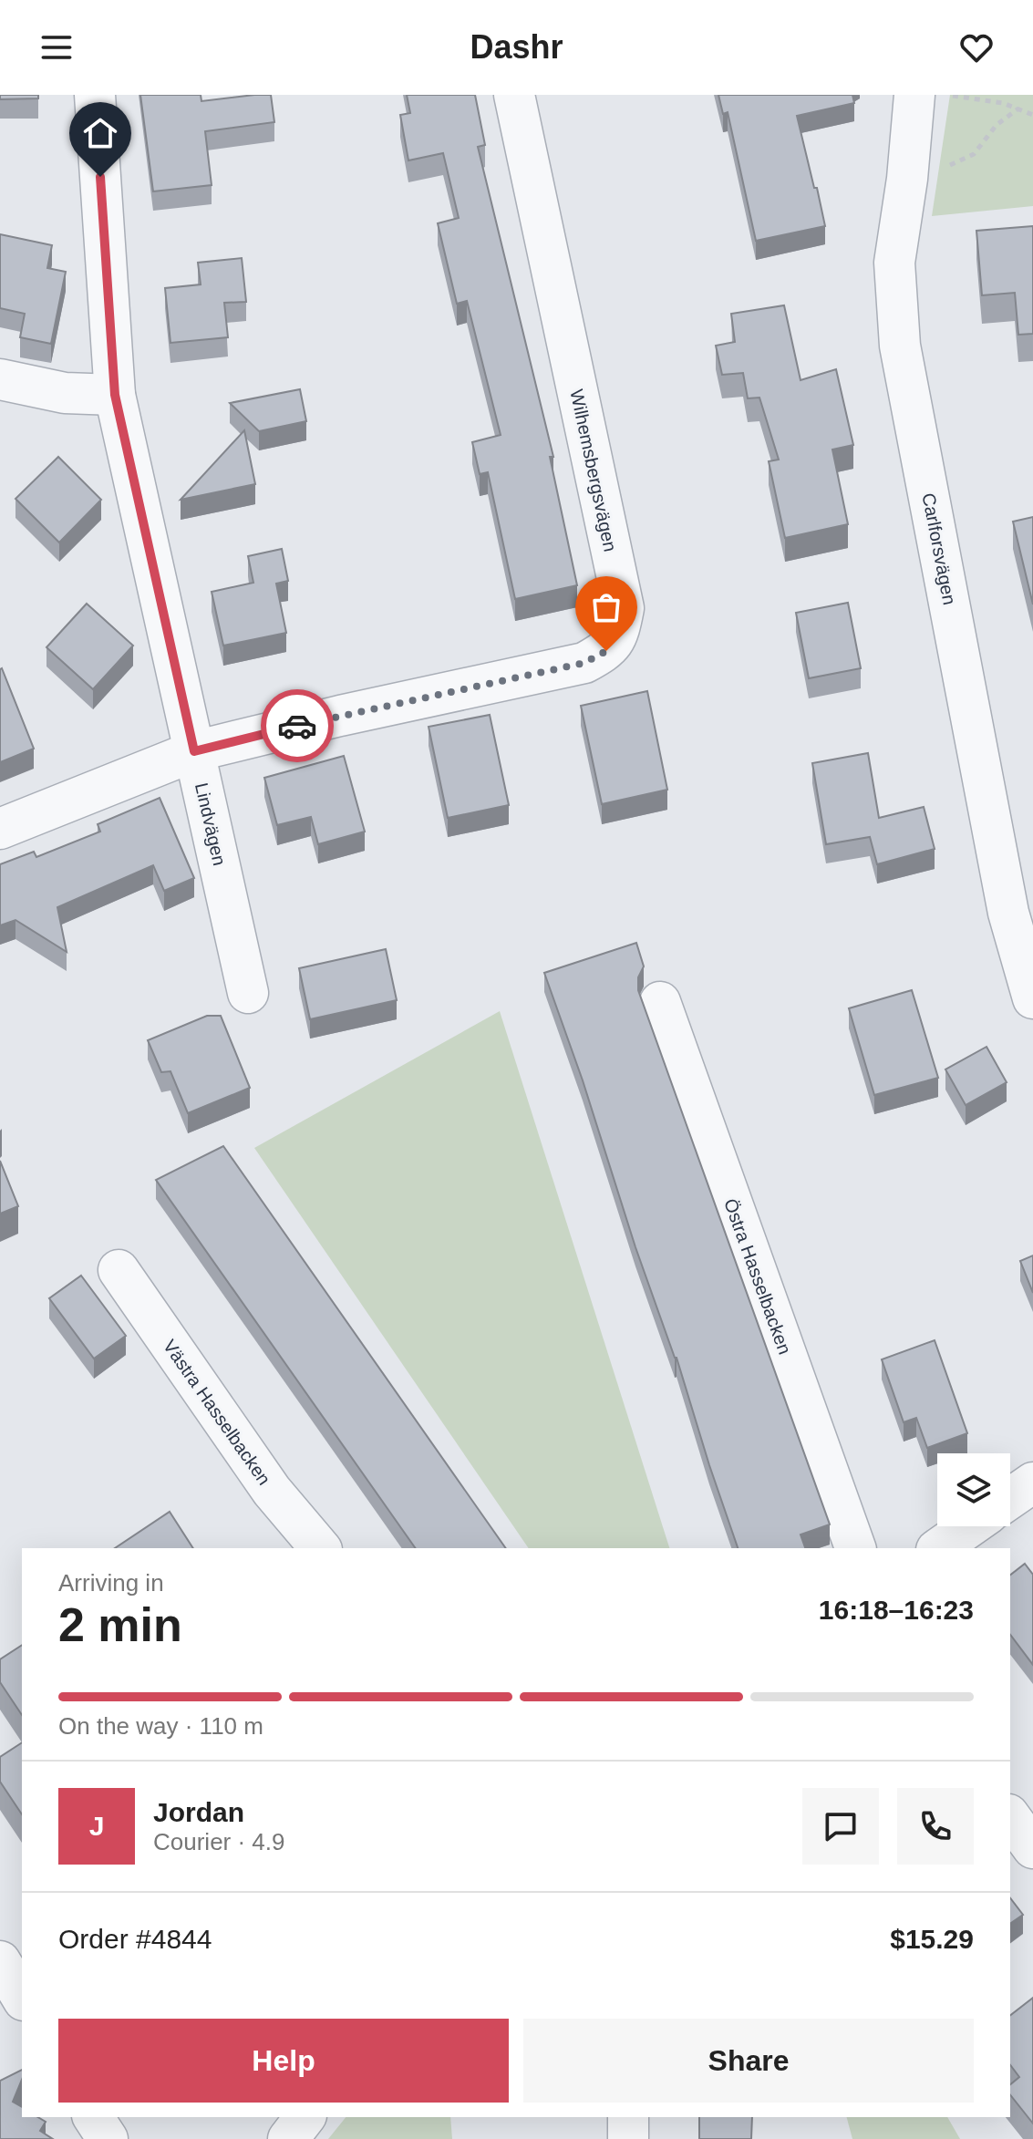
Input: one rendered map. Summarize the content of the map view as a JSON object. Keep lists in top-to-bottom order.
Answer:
{
  "streets": {
    "street": [
      "Wilhemsbergsvägen",
      "Carlforsvägen",
      "Lindvägen",
      "Östra Hasselbacken",
      "Västra Hasselbacken"
    ]
  },
  "crossings": [
    ["Wilhemsbergsvägen", "Lindvägen"]
  ],
  "page": {
    "header": "Dashr",
    "heading": ["2 min", "Arriving in", "16:18–16:23"],
    "panel": [
      "Jordan",
      "Courier · 4.9",
      "Order #4844",
      "$15.29"
    ],
    "bar": "On the way · 110 m",
    "round": "J",
    "buttons": ["Help", "Share"]
  }
}
